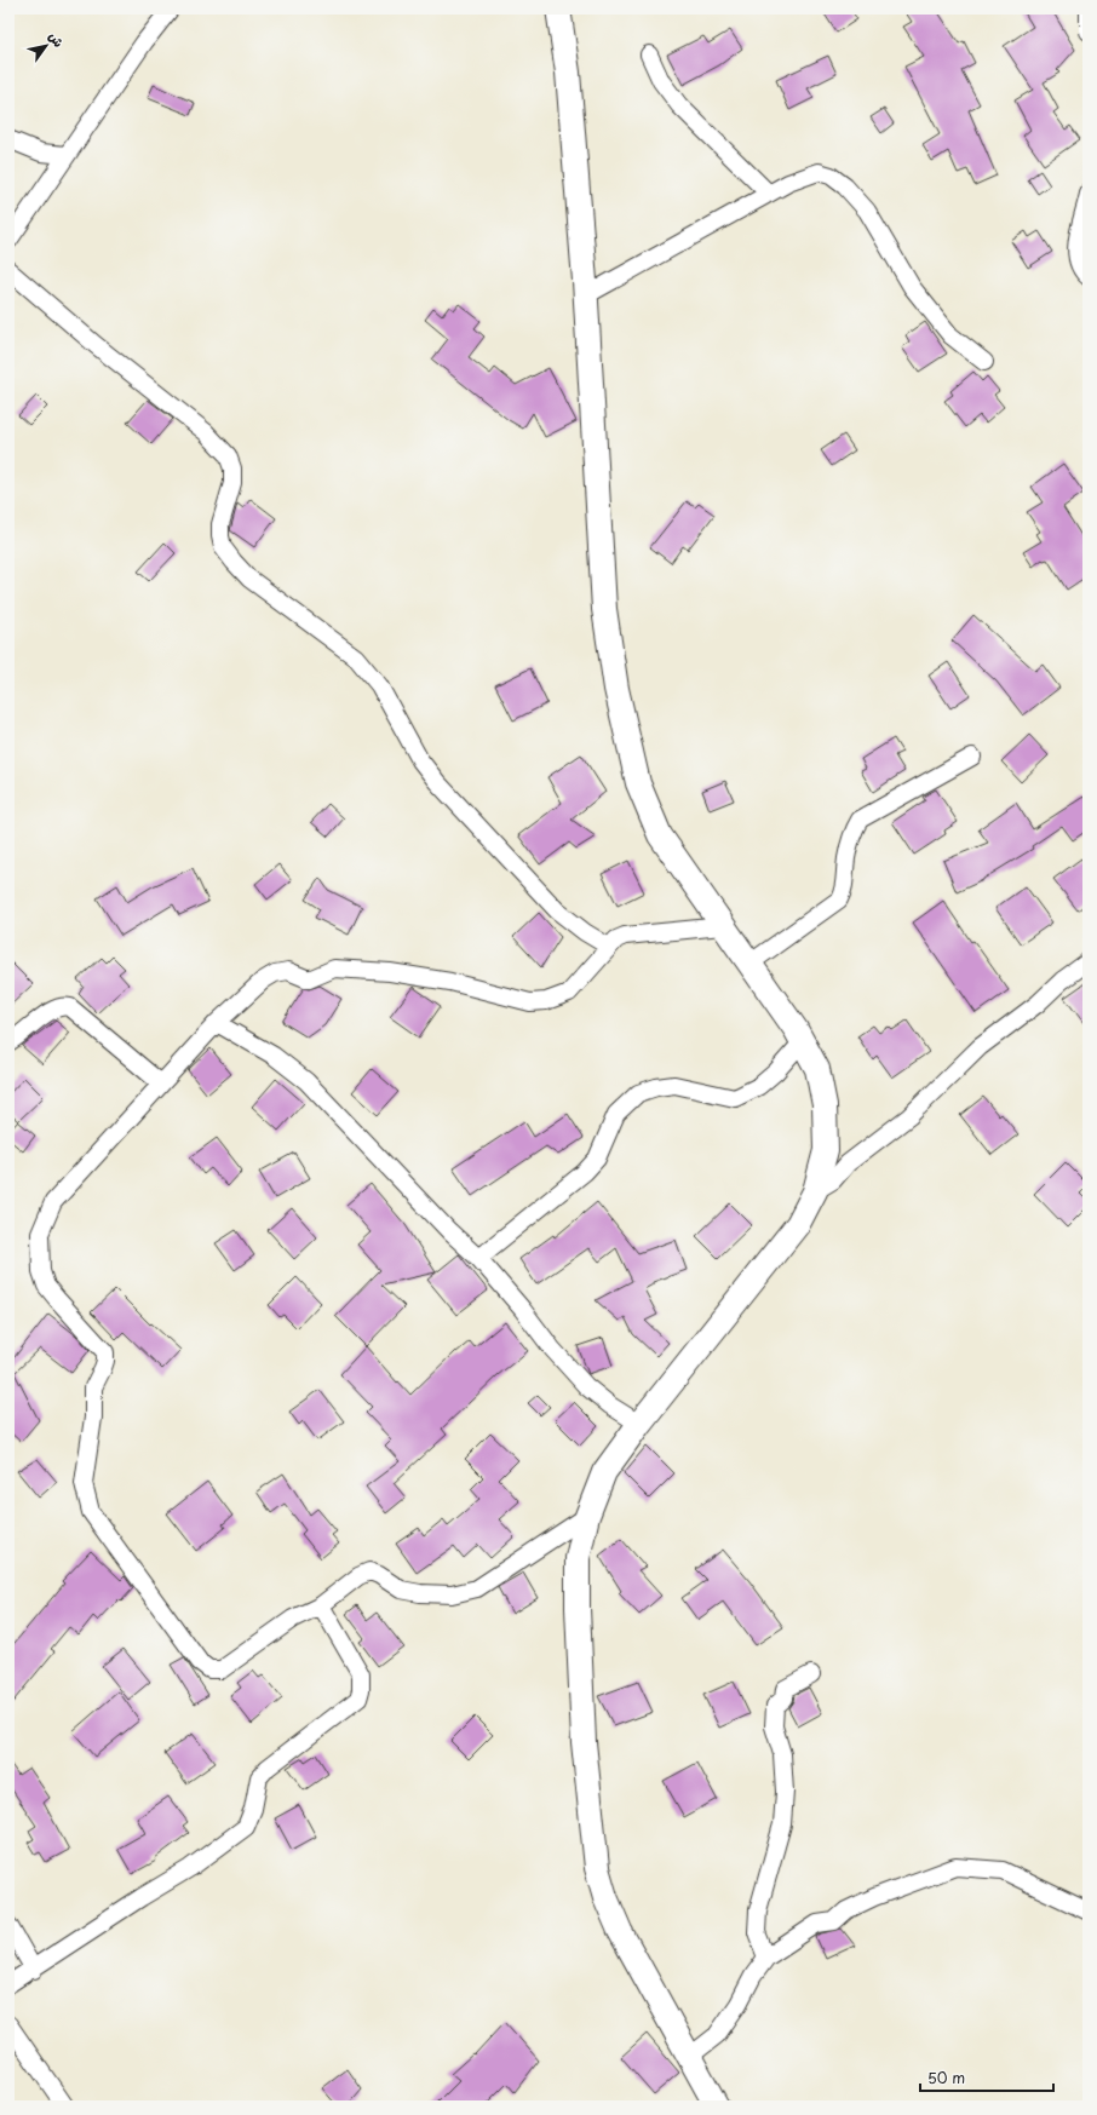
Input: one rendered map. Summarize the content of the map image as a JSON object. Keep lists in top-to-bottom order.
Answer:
{
  "scale_bar": "50 m",
  "north": "top right"
}
